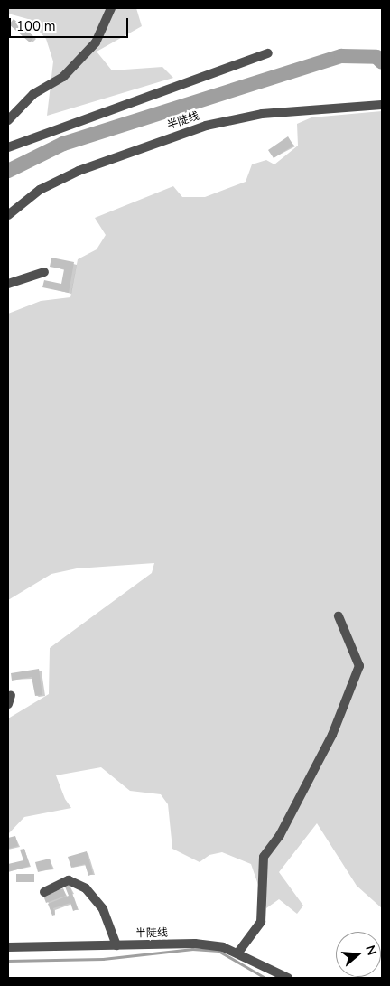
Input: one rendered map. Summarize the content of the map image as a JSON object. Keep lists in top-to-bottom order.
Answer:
{
  "streets": {
    "street": ["半陡线"]
  },
  "scale_bar": "100 m",
  "north": "right"
}
